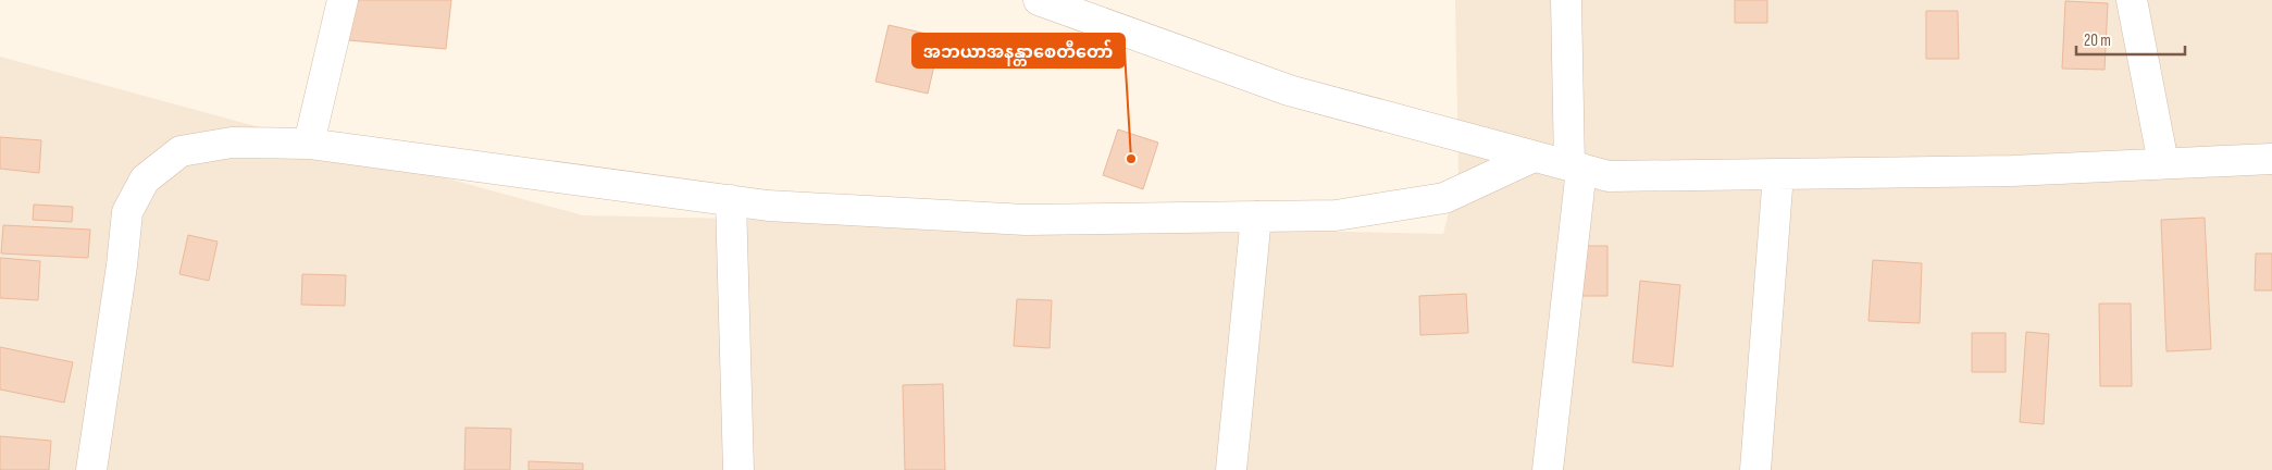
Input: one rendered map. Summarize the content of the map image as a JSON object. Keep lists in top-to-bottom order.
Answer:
{
  "places": ["အဘယာအနန္တာစေတီတော်"],
  "scale_bar": "20 m"
}
